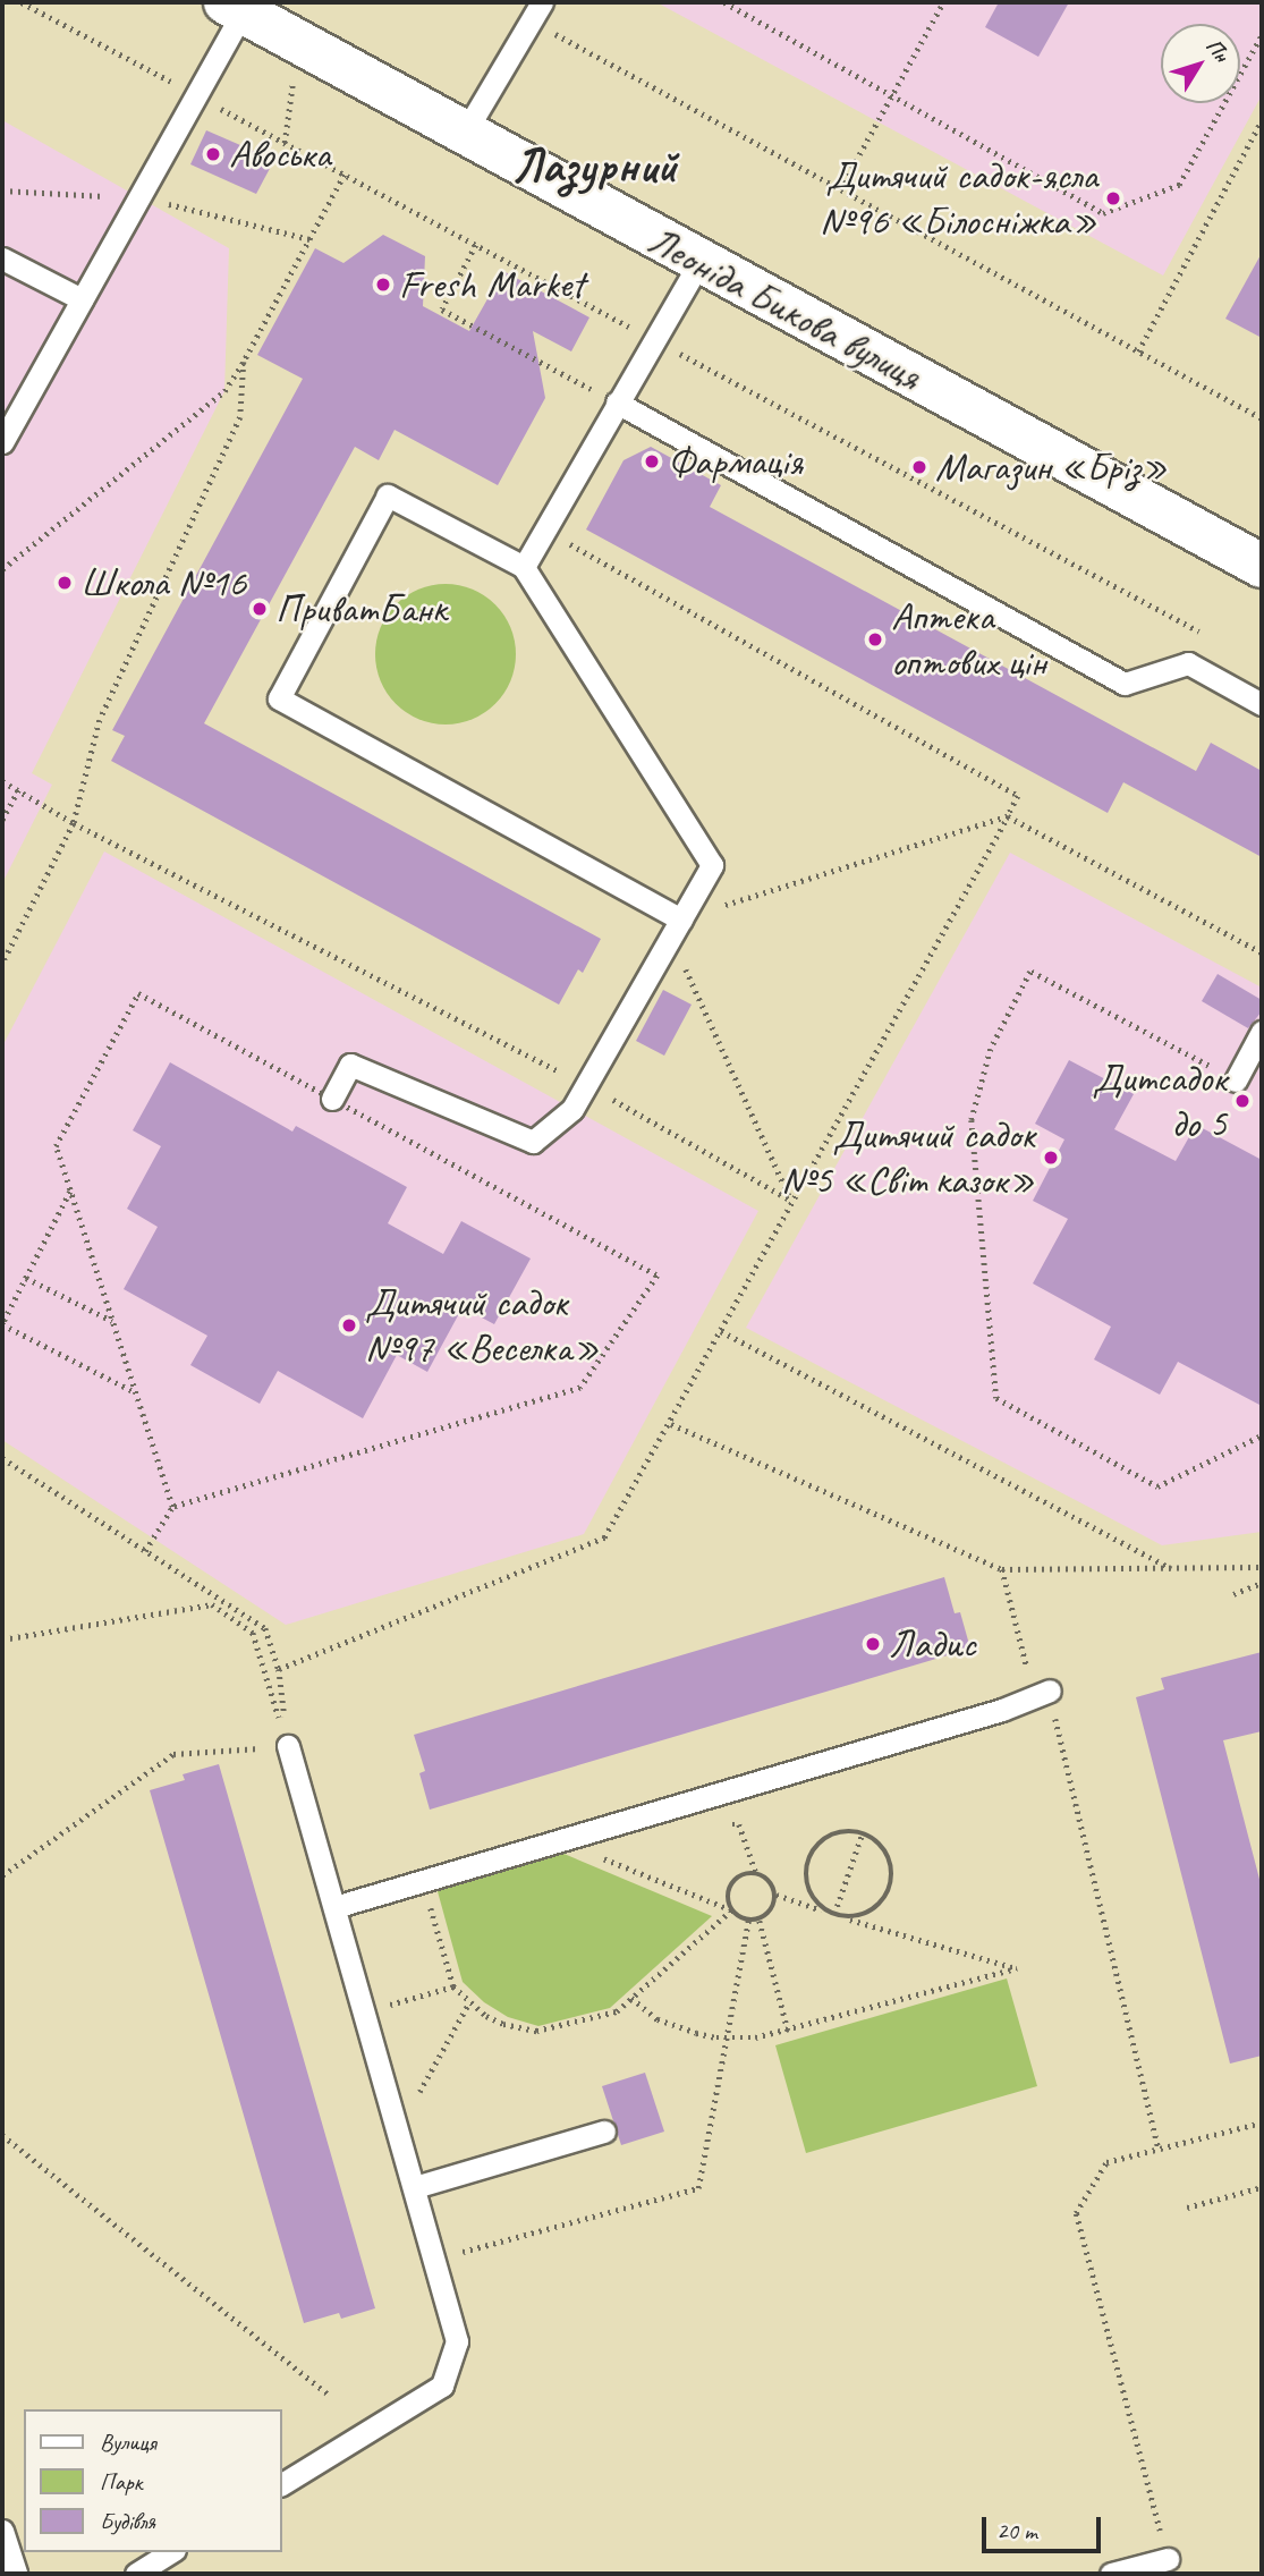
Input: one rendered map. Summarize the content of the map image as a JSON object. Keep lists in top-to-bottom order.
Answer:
{
  "streets": {
    "street": ["Леоніда Бикова вулиця"]
  },
  "districts": ["Лазурний"],
  "places": [
    "Авоська",
    "Дитячий садок-ясла №96 «Білосніжка»",
    "Fresh Market",
    "Фармація",
    "Магазин «Бріз»",
    "Школа №16",
    "ПриватБанк",
    "Аптека оптових цін",
    "Дитсадок до 5",
    "Дитячий садок №5 «Світ казок»",
    "Дитячий садок №97 «Веселка»",
    "Ладис"
  ],
  "legend": ["Вулиця", "Парк", "Будівля"],
  "scale_bar": "20 m",
  "north": "top right"
}
